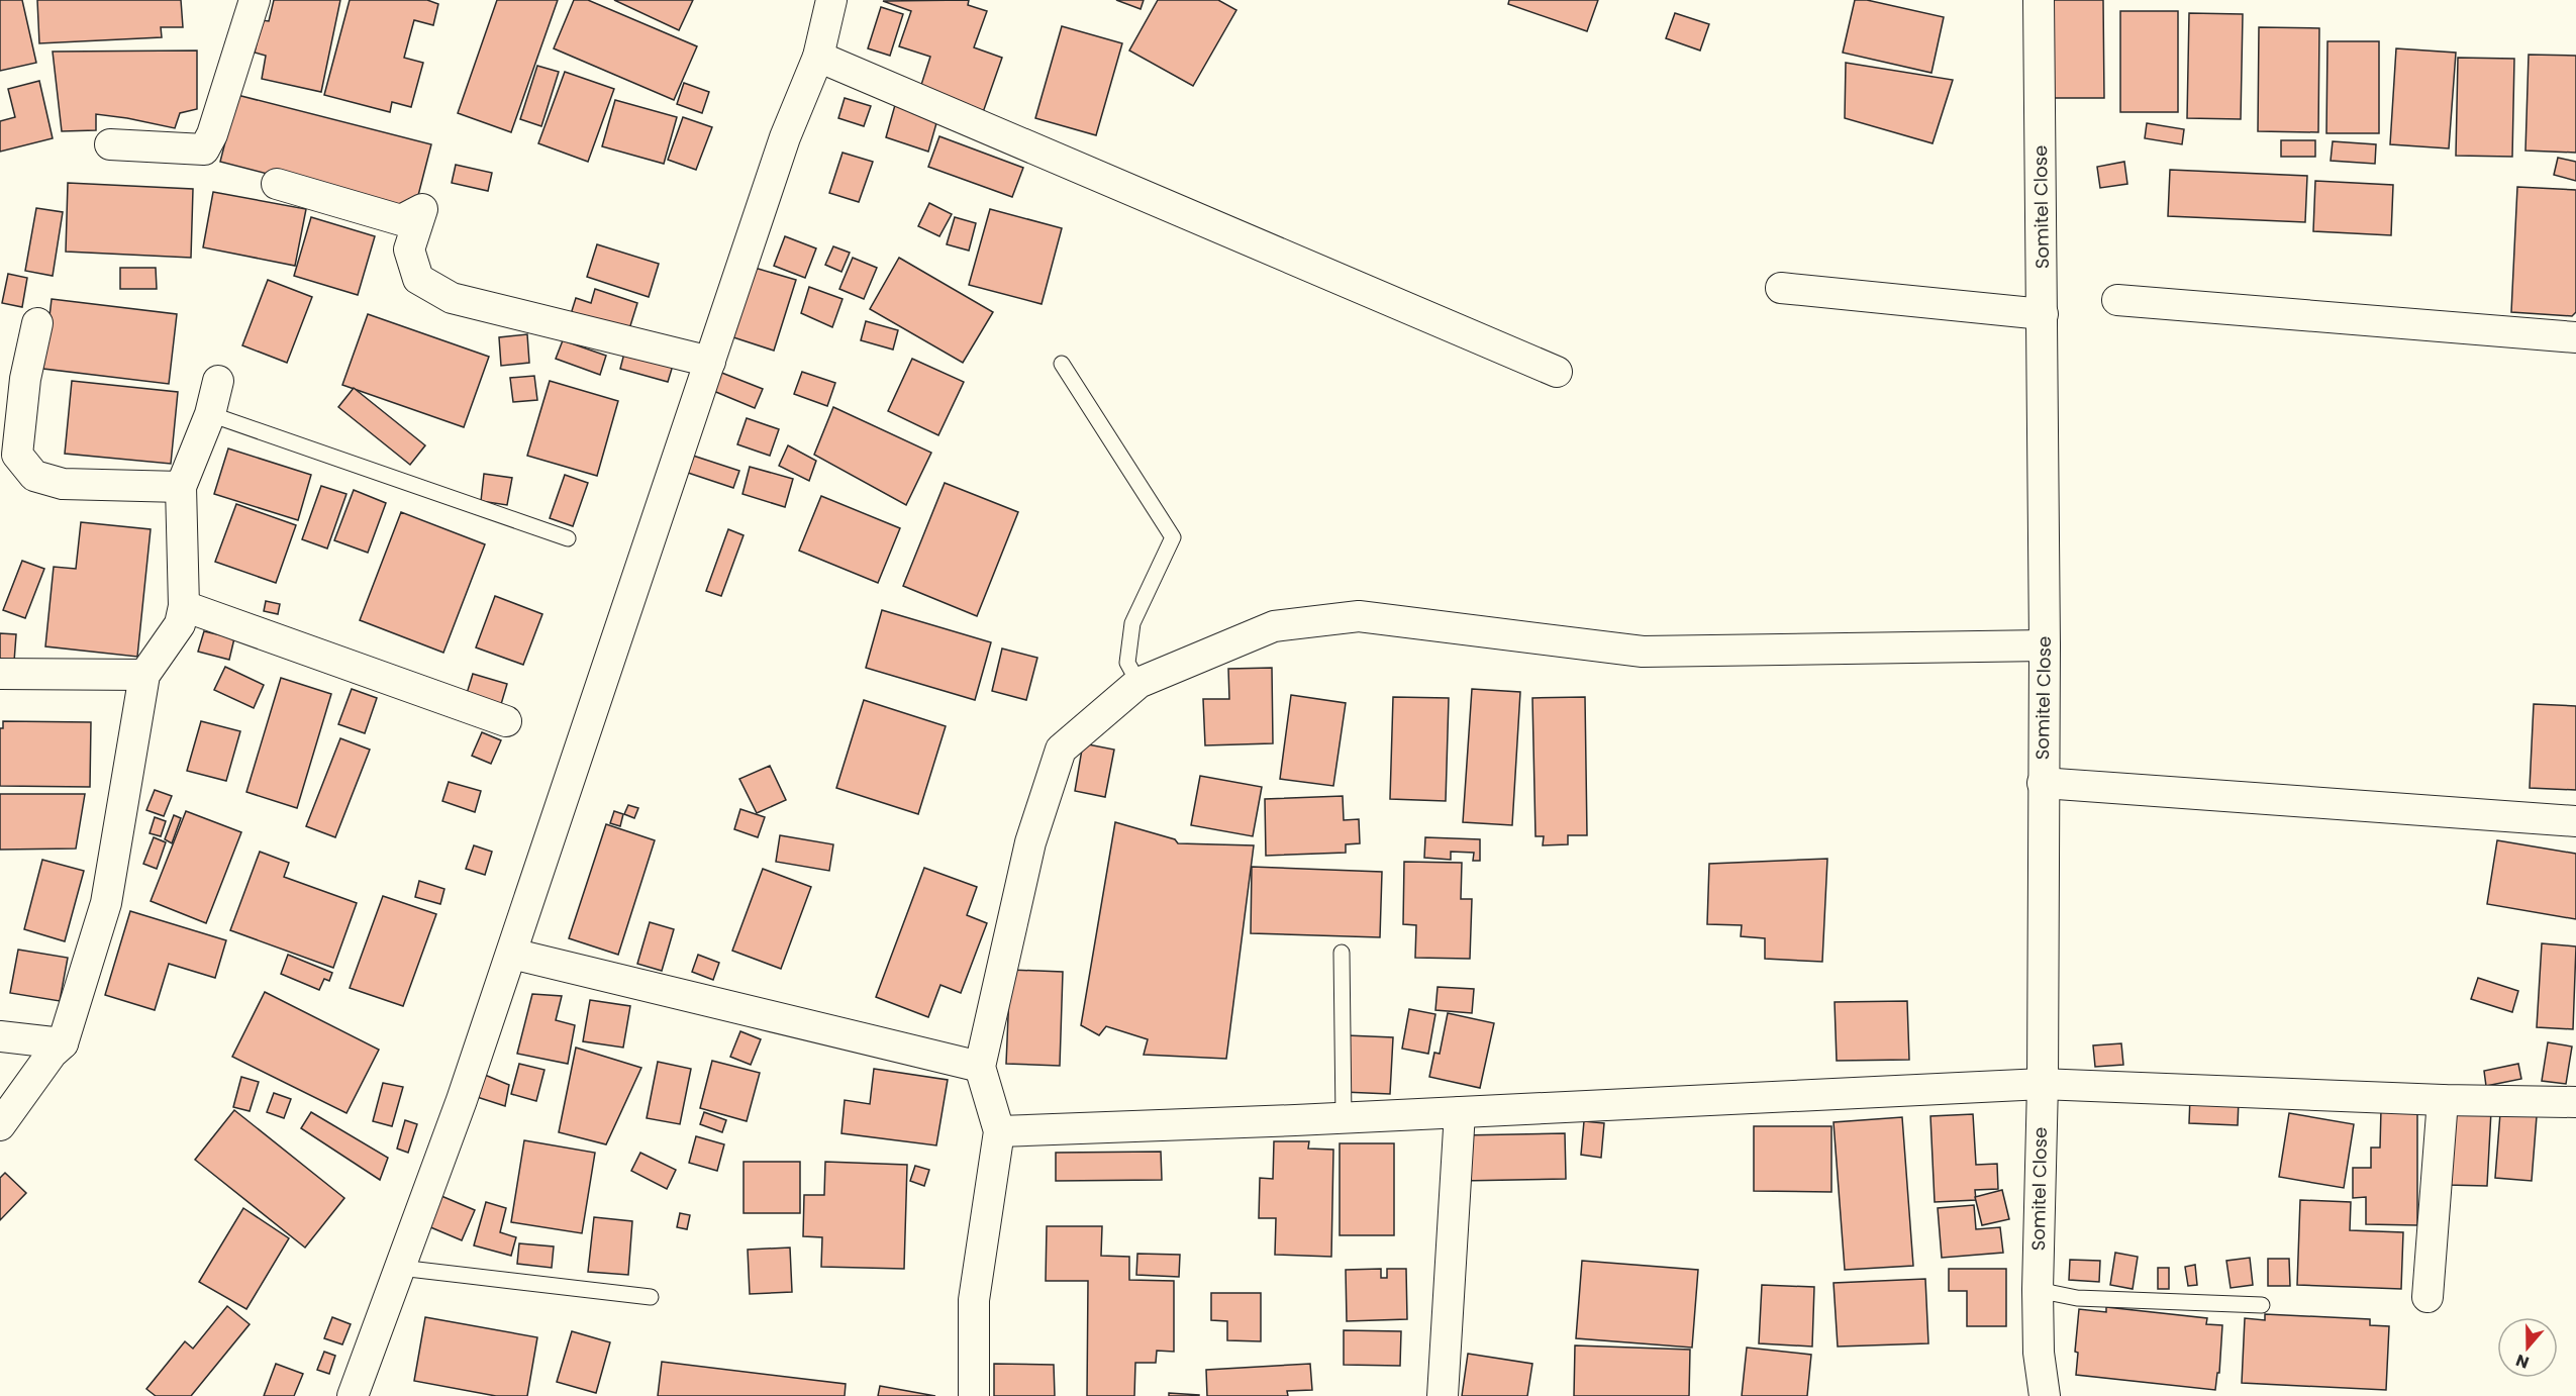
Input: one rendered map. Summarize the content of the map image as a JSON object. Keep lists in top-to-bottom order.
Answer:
{
  "streets": {
    "street": ["Somitel Close"]
  },
  "north": "bottom"
}
